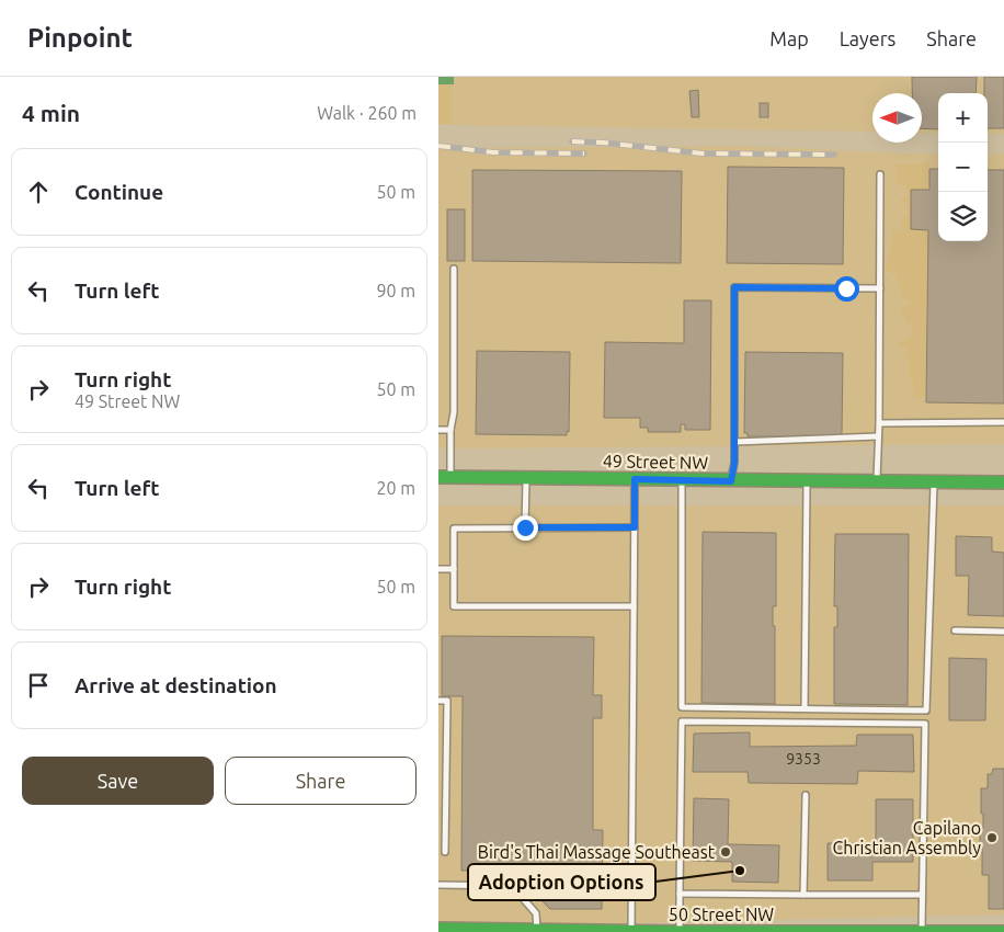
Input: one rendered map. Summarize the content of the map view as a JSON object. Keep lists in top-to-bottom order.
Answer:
{
  "streets": {
    "street": ["49 Street NW", "50 Street NW"]
  },
  "places": ["Capilano Christian Assembly", "Bird's Thai Massage Southeast", "Adoption Options"],
  "house_numbers": ["9353"],
  "north": "left",
  "page": {
    "header": "Pinpoint",
    "nav": ["Map", "Layers", "Share"],
    "heading": ["4 min", "Walk · 260 m"],
    "map_buttons": ["+", "−"],
    "list": [
      ["Continue", "50 m"],
      ["Turn left", "90 m"],
      ["Turn right", "49 Street NW", "50 m"],
      ["Turn left", "20 m"],
      ["Turn right", "50 m"],
      "Arrive at destination"
    ],
    "buttons": ["Save", "Share"]
  }
}
